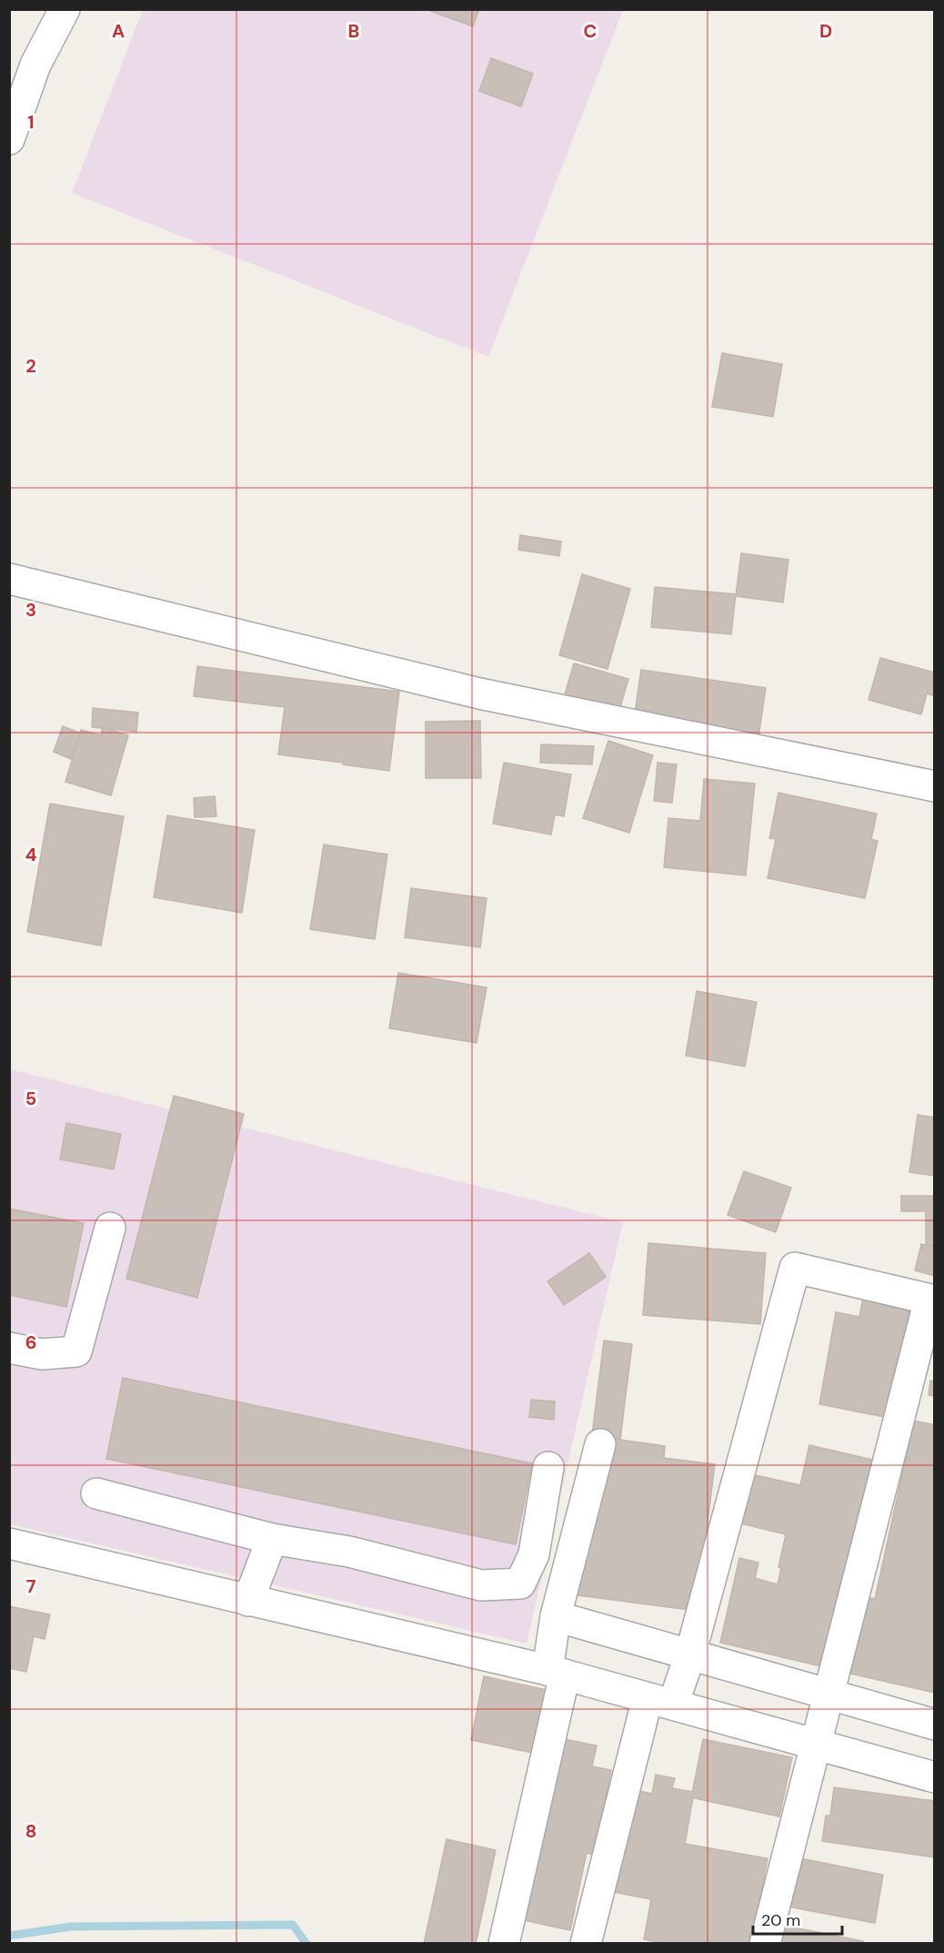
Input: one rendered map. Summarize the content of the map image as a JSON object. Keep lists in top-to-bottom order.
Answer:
{
  "scale_bar": "20 m",
  "grid": {
    "columns": [
      "A",
      "B",
      "C",
      "D"
    ],
    "rows": [
      "1",
      "2",
      "3",
      "4",
      "5",
      "6",
      "7",
      "8"
    ]
  }
}
